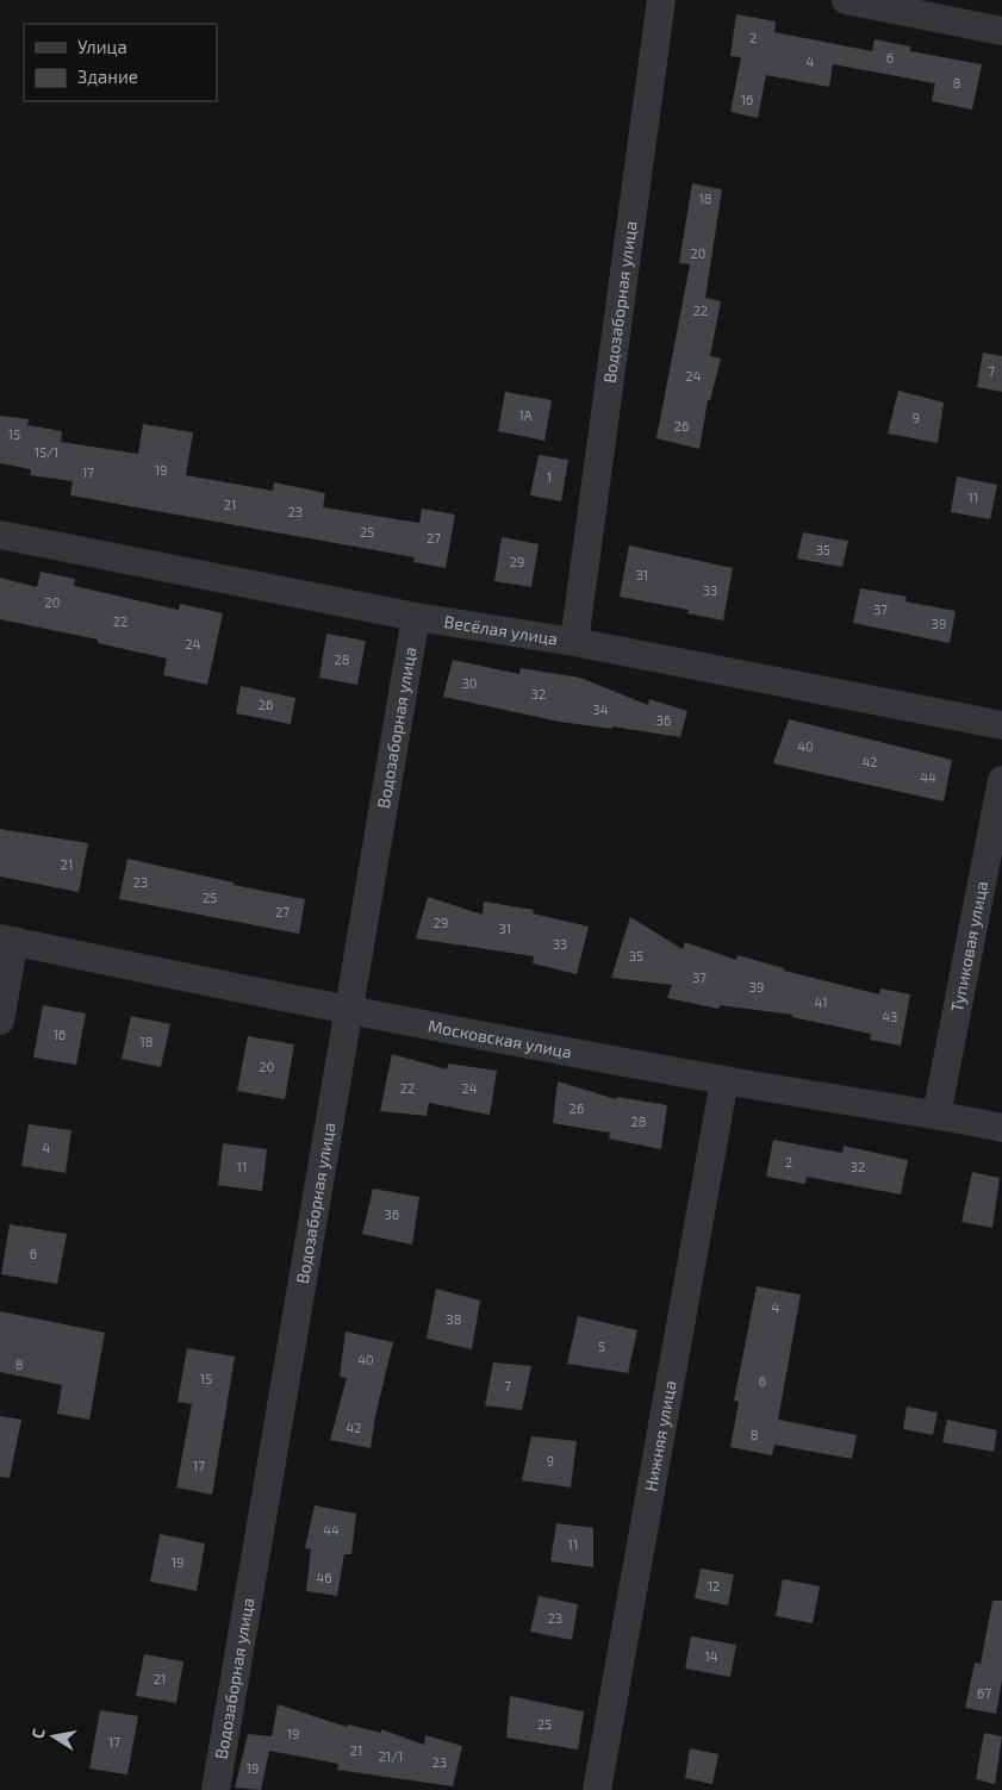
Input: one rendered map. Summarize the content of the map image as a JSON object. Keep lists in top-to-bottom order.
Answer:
{
  "streets": {
    "street": [
      "Водозаборная улица",
      "Весёлая улица",
      "Тупиковая улица",
      "Московская улица",
      "Нижняя улица"
    ]
  },
  "crossings": [
    ["Водозаборная улица", "Весёлая улица"],
    ["Водозаборная улица", "Московская улица"],
    ["Тупиковая улица", "Московская улица"],
    ["Московская улица", "Нижняя улица"]
  ],
  "house_numbers": [
    "2",
    "6",
    "4",
    "8",
    "16",
    "18",
    "20",
    "22",
    "7",
    "24",
    "1А",
    "9",
    "26",
    "15",
    "15/1",
    "19",
    "17",
    "1",
    "11",
    "21",
    "23",
    "25",
    "27",
    "35",
    "29",
    "31",
    "33",
    "20",
    "37",
    "22",
    "39",
    "24",
    "28",
    "30",
    "32",
    "26",
    "34",
    "36",
    "40",
    "42",
    "44",
    "21",
    "23",
    "25",
    "27",
    "29",
    "31",
    "33",
    "35",
    "37",
    "39",
    "41",
    "43",
    "16",
    "18",
    "20",
    "22",
    "24",
    "26",
    "28",
    "4",
    "2",
    "11",
    "32",
    "36",
    "6",
    "4",
    "38",
    "5",
    "40",
    "8",
    "15",
    "6",
    "7",
    "42",
    "8",
    "9",
    "17",
    "44",
    "11",
    "19",
    "46",
    "12",
    "23",
    "14",
    "21",
    "67",
    "25",
    "19",
    "17",
    "21",
    "21/1",
    "23",
    "19"
  ],
  "legend": ["Улица", "Здание"],
  "north": "left"
}
